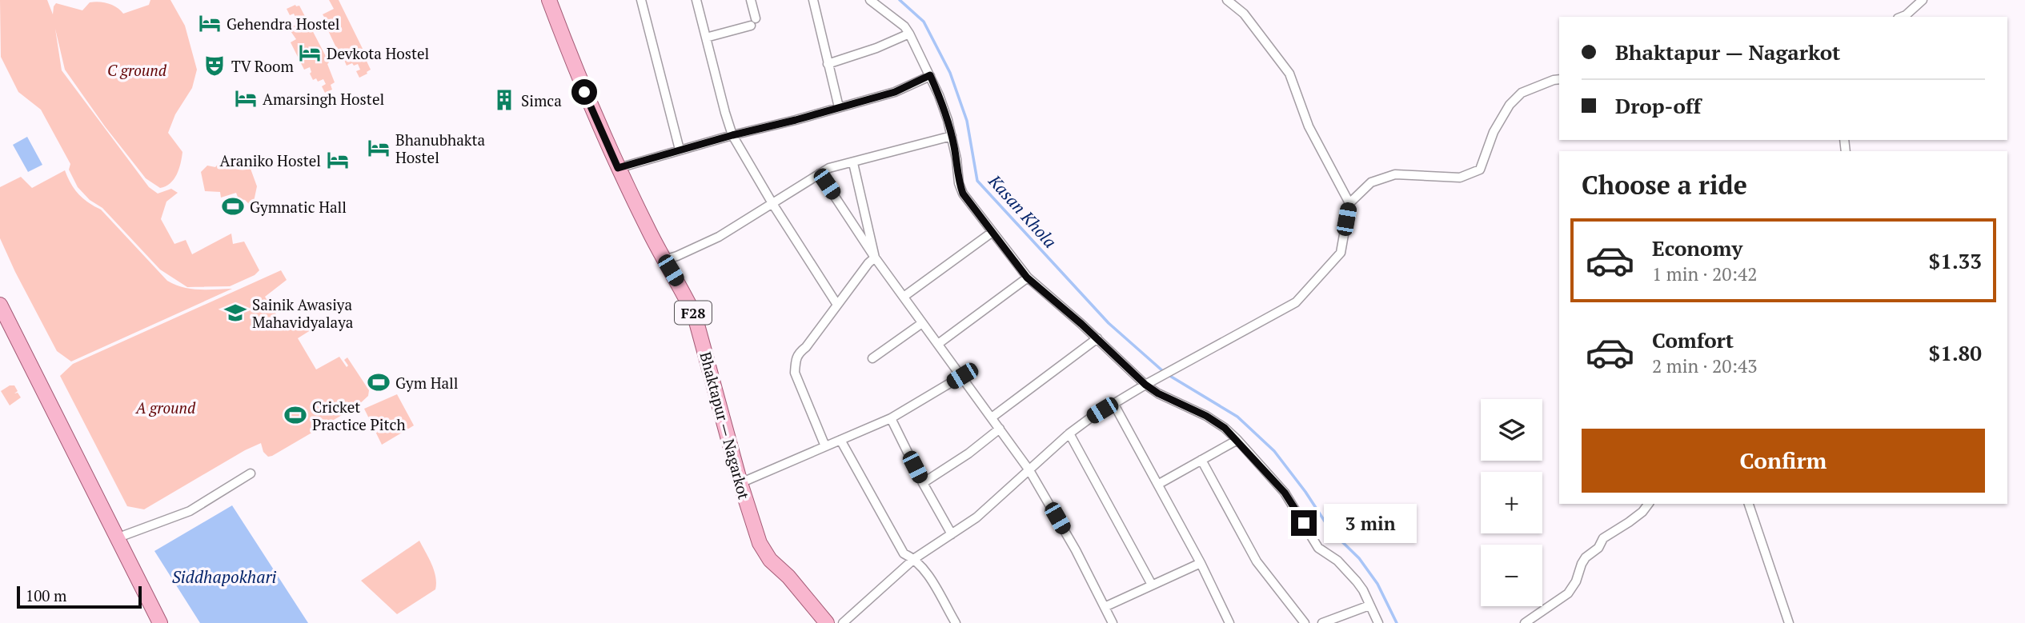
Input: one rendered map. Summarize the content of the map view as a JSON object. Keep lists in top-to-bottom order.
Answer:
{
  "streets": {
    "main road": ["F28", "Bhaktapur — Nagarkot"]
  },
  "water": ["Kasan Khola", "Siddhapokhari"],
  "parks": ["C ground", "A ground"],
  "places": {
    "hotel": [
      "Gehendra Hostel",
      "Devkota Hostel",
      "Amarsingh Hostel",
      "Bhanubhakta Hostel",
      "Araniko Hostel"
    ],
    "theatre": ["TV Room"],
    "building": ["Simca"],
    "sports": ["Gymnatic Hall", "Gym Hall", "Cricket Practice Pitch"],
    "school or university": ["Sainik Awasiya Mahavidyalaya"]
  },
  "scale_bar": "100 m",
  "page": {
    "banner": ["Bhaktapur — Nagarkot", "Drop-off"],
    "heading": "Choose a ride",
    "list": [
      {
        "name": "Economy",
        "note": "1 min · 20:42",
        "value": "$1.33"
      },
      {
        "name": "Comfort",
        "note": "2 min · 20:43",
        "value": "$1.80"
      }
    ],
    "map_buttons": ["+", "−"],
    "buttons": "Confirm",
    "bubble": "3 min",
    "scale": "100 m"
  }
}
